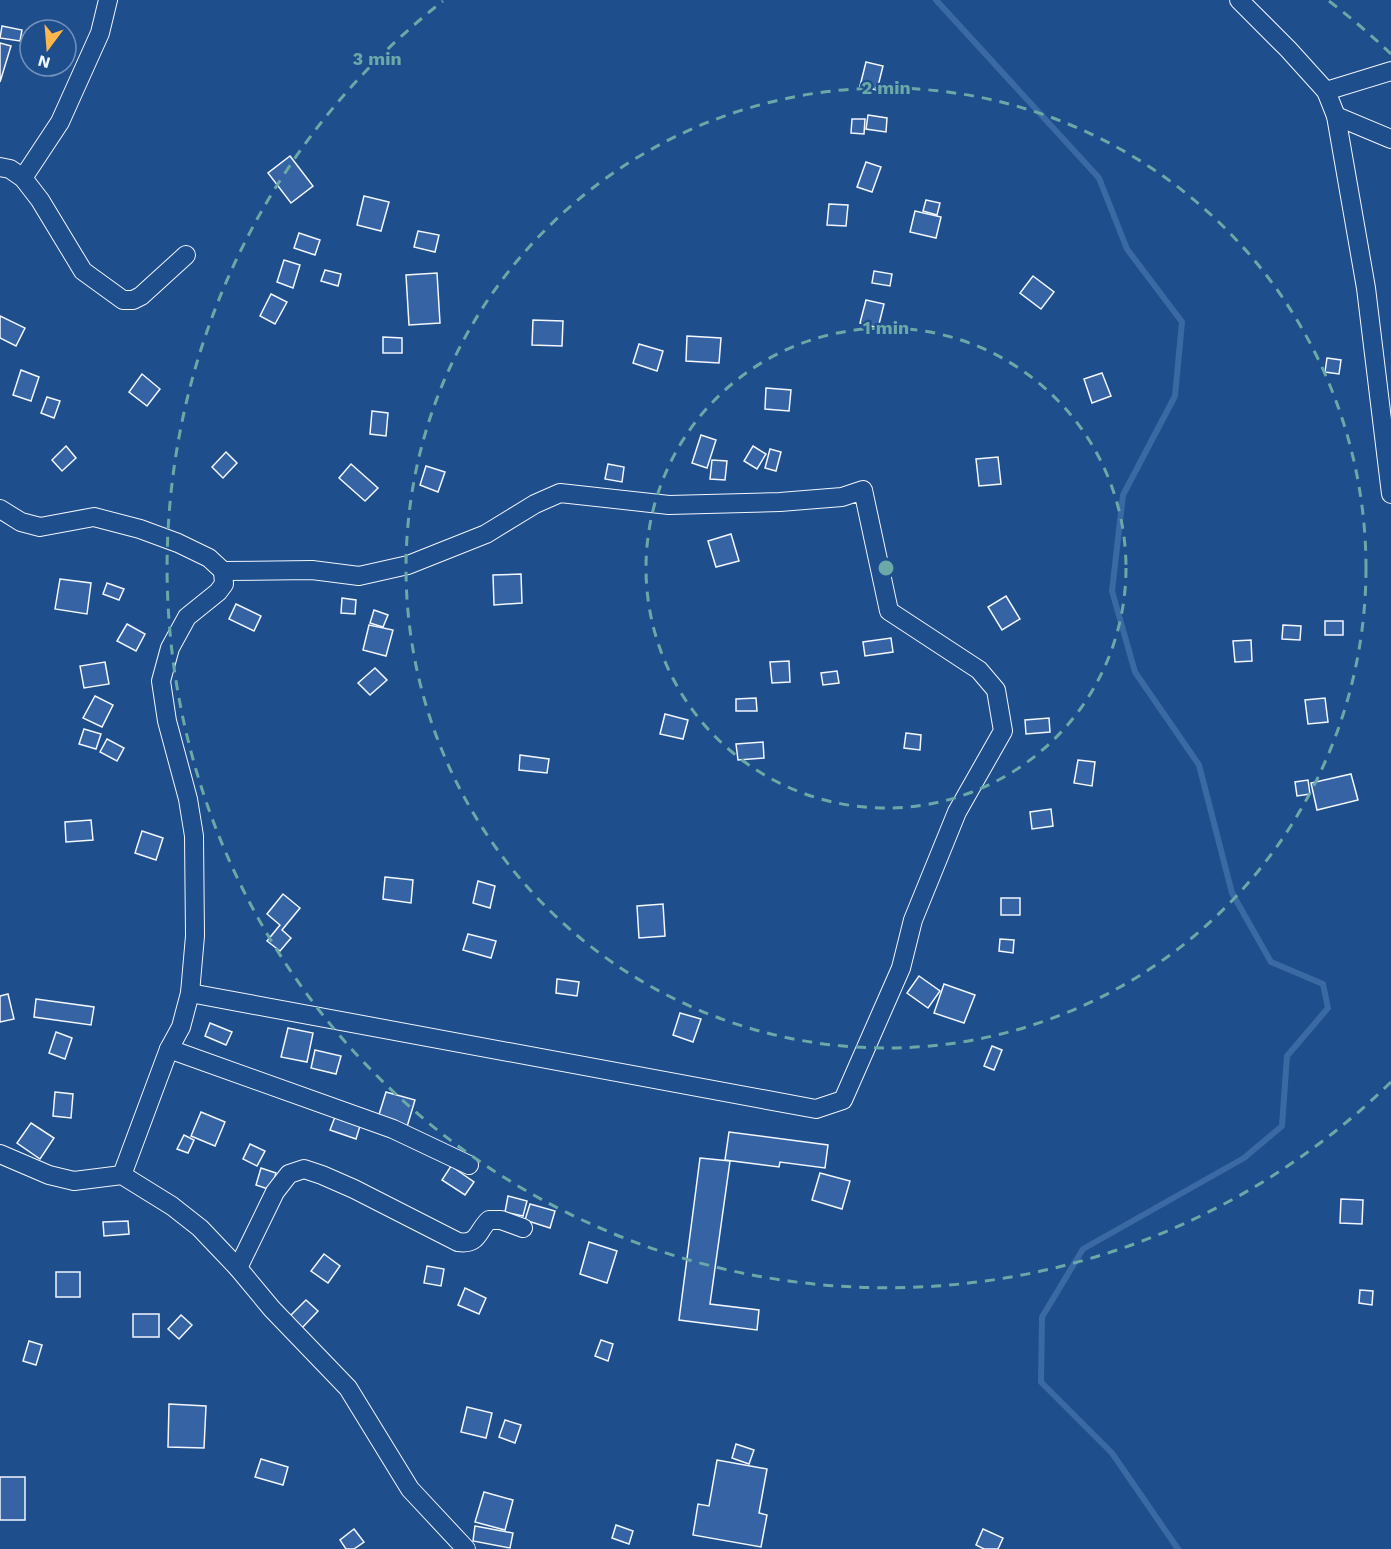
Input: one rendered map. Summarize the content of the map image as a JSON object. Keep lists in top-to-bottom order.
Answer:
{
  "north": "bottom",
  "rings": ["3 min", "2 min", "1 min"]
}
